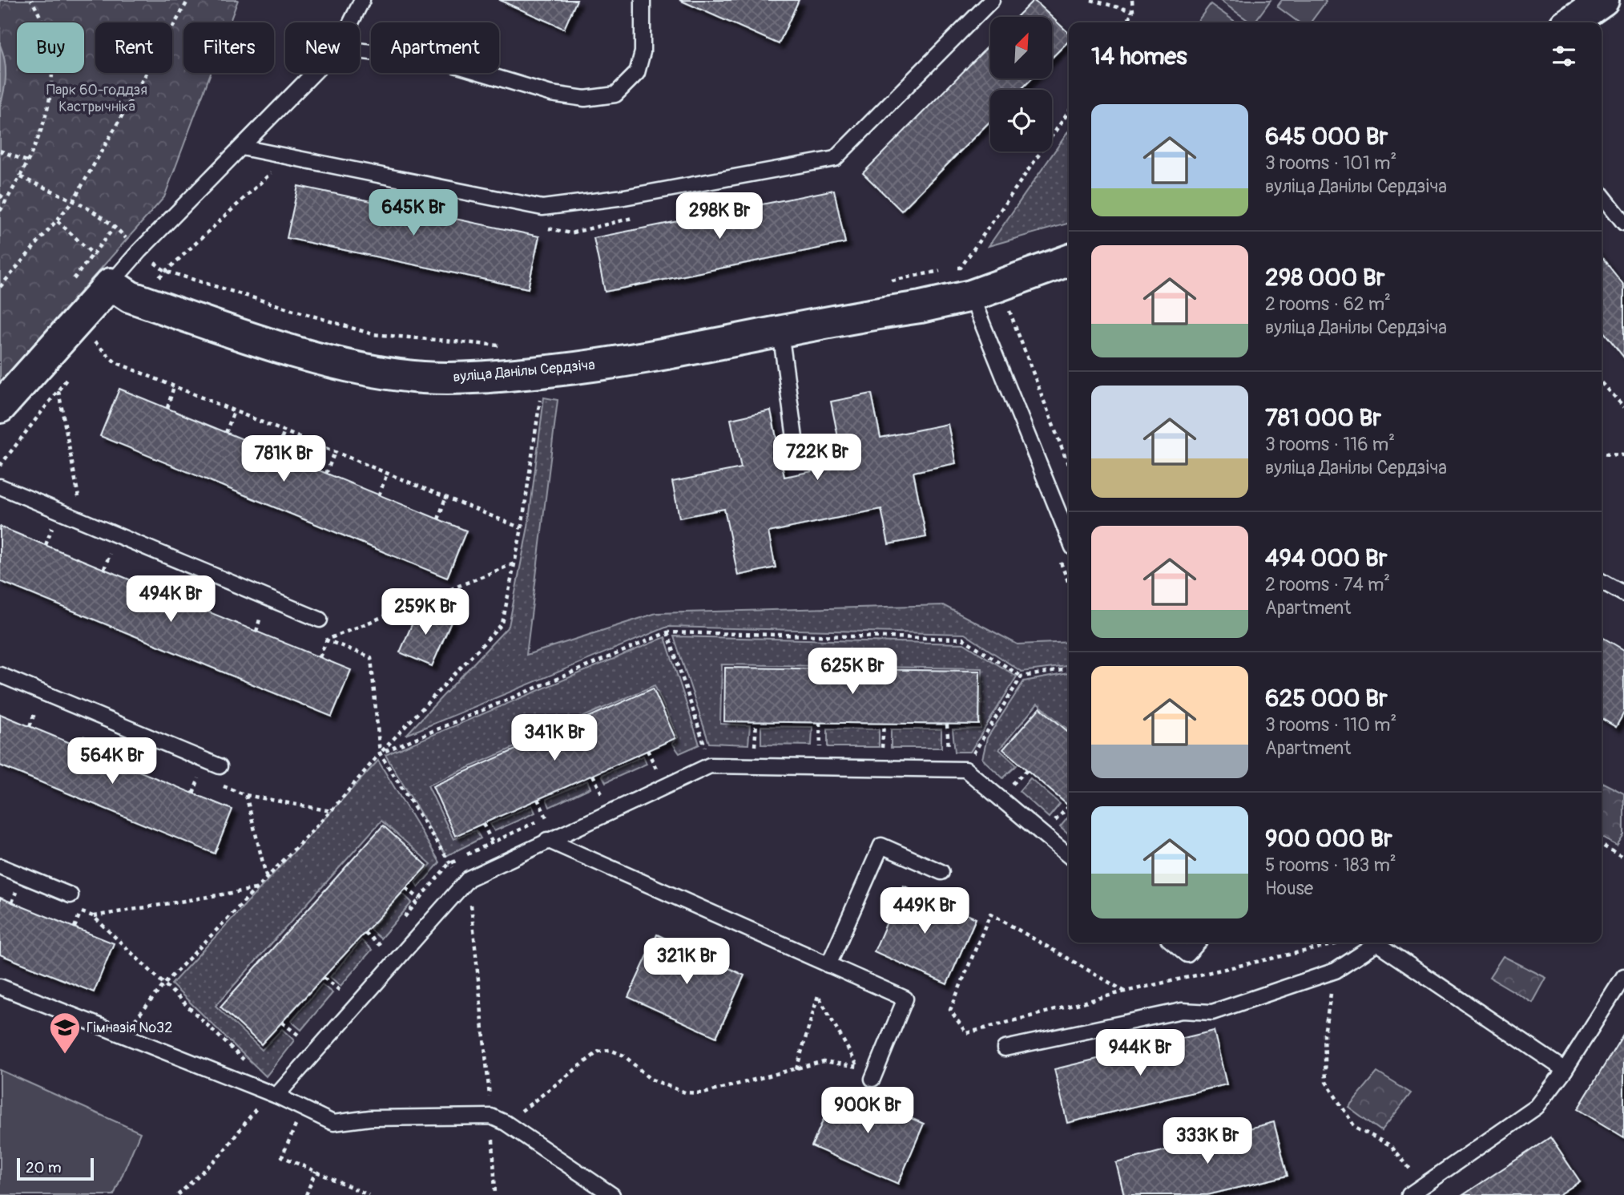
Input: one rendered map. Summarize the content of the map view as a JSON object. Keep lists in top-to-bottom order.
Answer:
{
  "streets": {
    "street": ["вуліца Данілы Сердзіча"]
  },
  "parks": ["Парк 60-годдзя Кастрычніка"],
  "places": {
    "school or university": ["Гімназія №32"]
  },
  "scale_bar": "20 m",
  "north": "top right",
  "page": {
    "chip": [
      "Buy",
      "Rent",
      "Filters",
      "New",
      "Apartment"
    ],
    "heading": "14 homes",
    "list": [
      {
        "name": "645 000 Br",
        "note": "3 rooms · 101 m² · вуліца Данілы Сердзіча"
      },
      {
        "name": "298 000 Br",
        "note": "2 rooms · 62 m² · вуліца Данілы Сердзіча"
      },
      {
        "name": "781 000 Br",
        "note": "3 rooms · 116 m² · вуліца Данілы Сердзіча"
      },
      {
        "name": "494 000 Br",
        "note": "2 rooms · 74 m² · Apartment"
      },
      {
        "name": "625 000 Br",
        "note": "3 rooms · 110 m² · Apartment"
      },
      {
        "name": "900 000 Br",
        "note": "5 rooms · 183 m² · House"
      }
    ],
    "price": [
      "645K Br",
      "298K Br",
      "722K Br",
      "781K Br",
      "494K Br",
      "259K Br",
      "625K Br",
      "341K Br",
      "564K Br",
      "449K Br",
      "321K Br",
      "944K Br",
      "900K Br",
      "333K Br"
    ],
    "scale": "20 m"
  }
}
